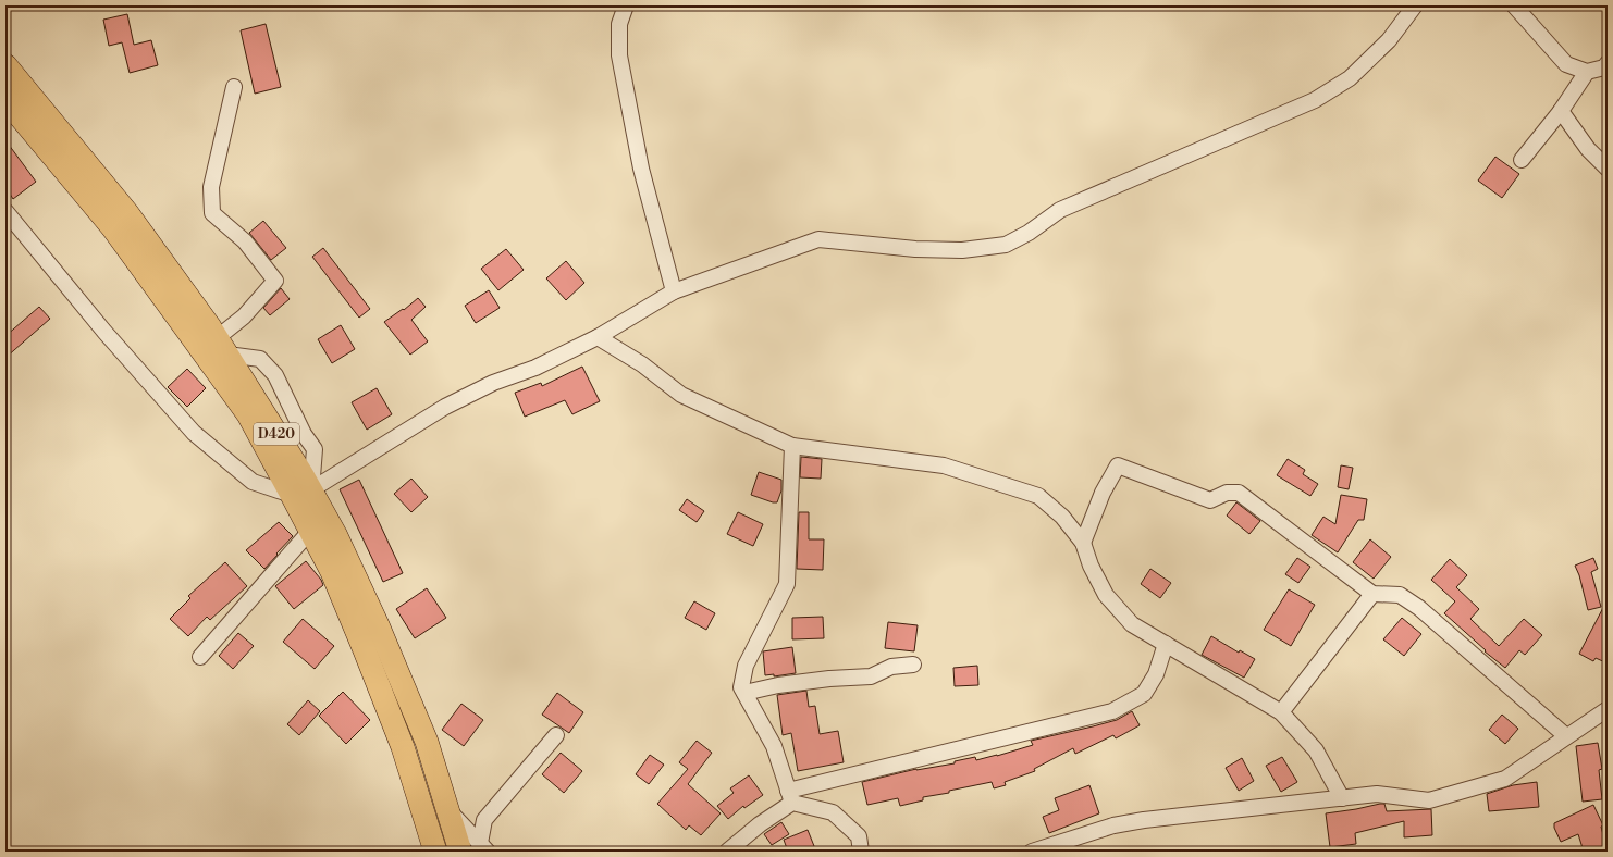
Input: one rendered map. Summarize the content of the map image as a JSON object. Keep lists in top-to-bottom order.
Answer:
{
  "streets": {
    "highway": ["D420"]
  }
}
